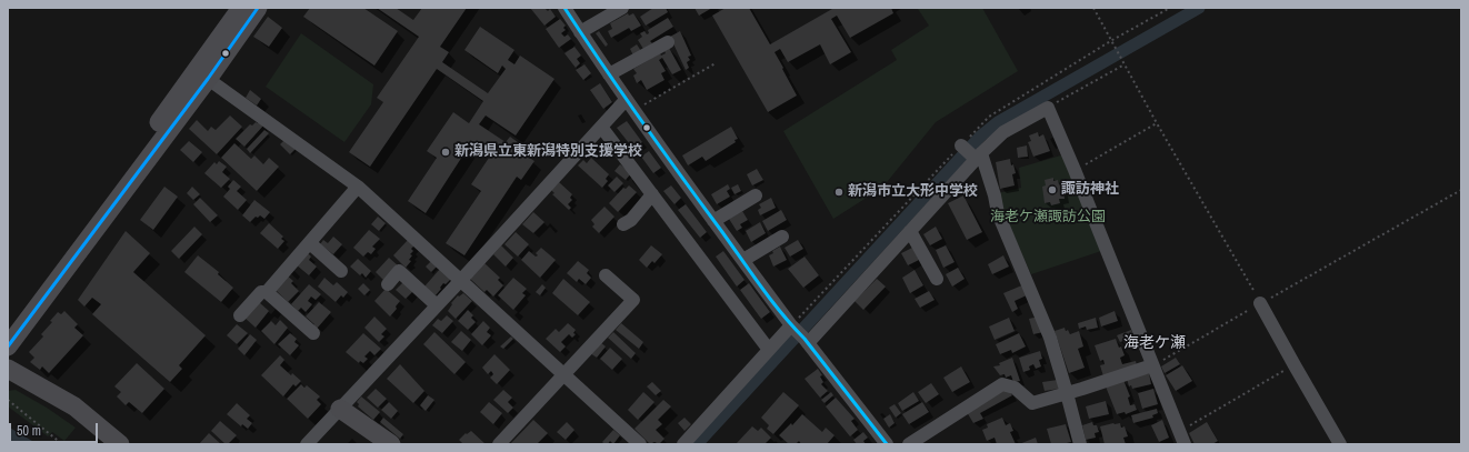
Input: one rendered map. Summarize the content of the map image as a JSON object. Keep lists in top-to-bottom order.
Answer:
{
  "districts": ["海老ケ瀬"],
  "parks": ["海老ケ瀬諏訪公園"],
  "places": ["新潟県立東新潟特別支援学校", "諏訪神社", "新潟市立大形中学校"],
  "scale_bar": "50 m"
}
